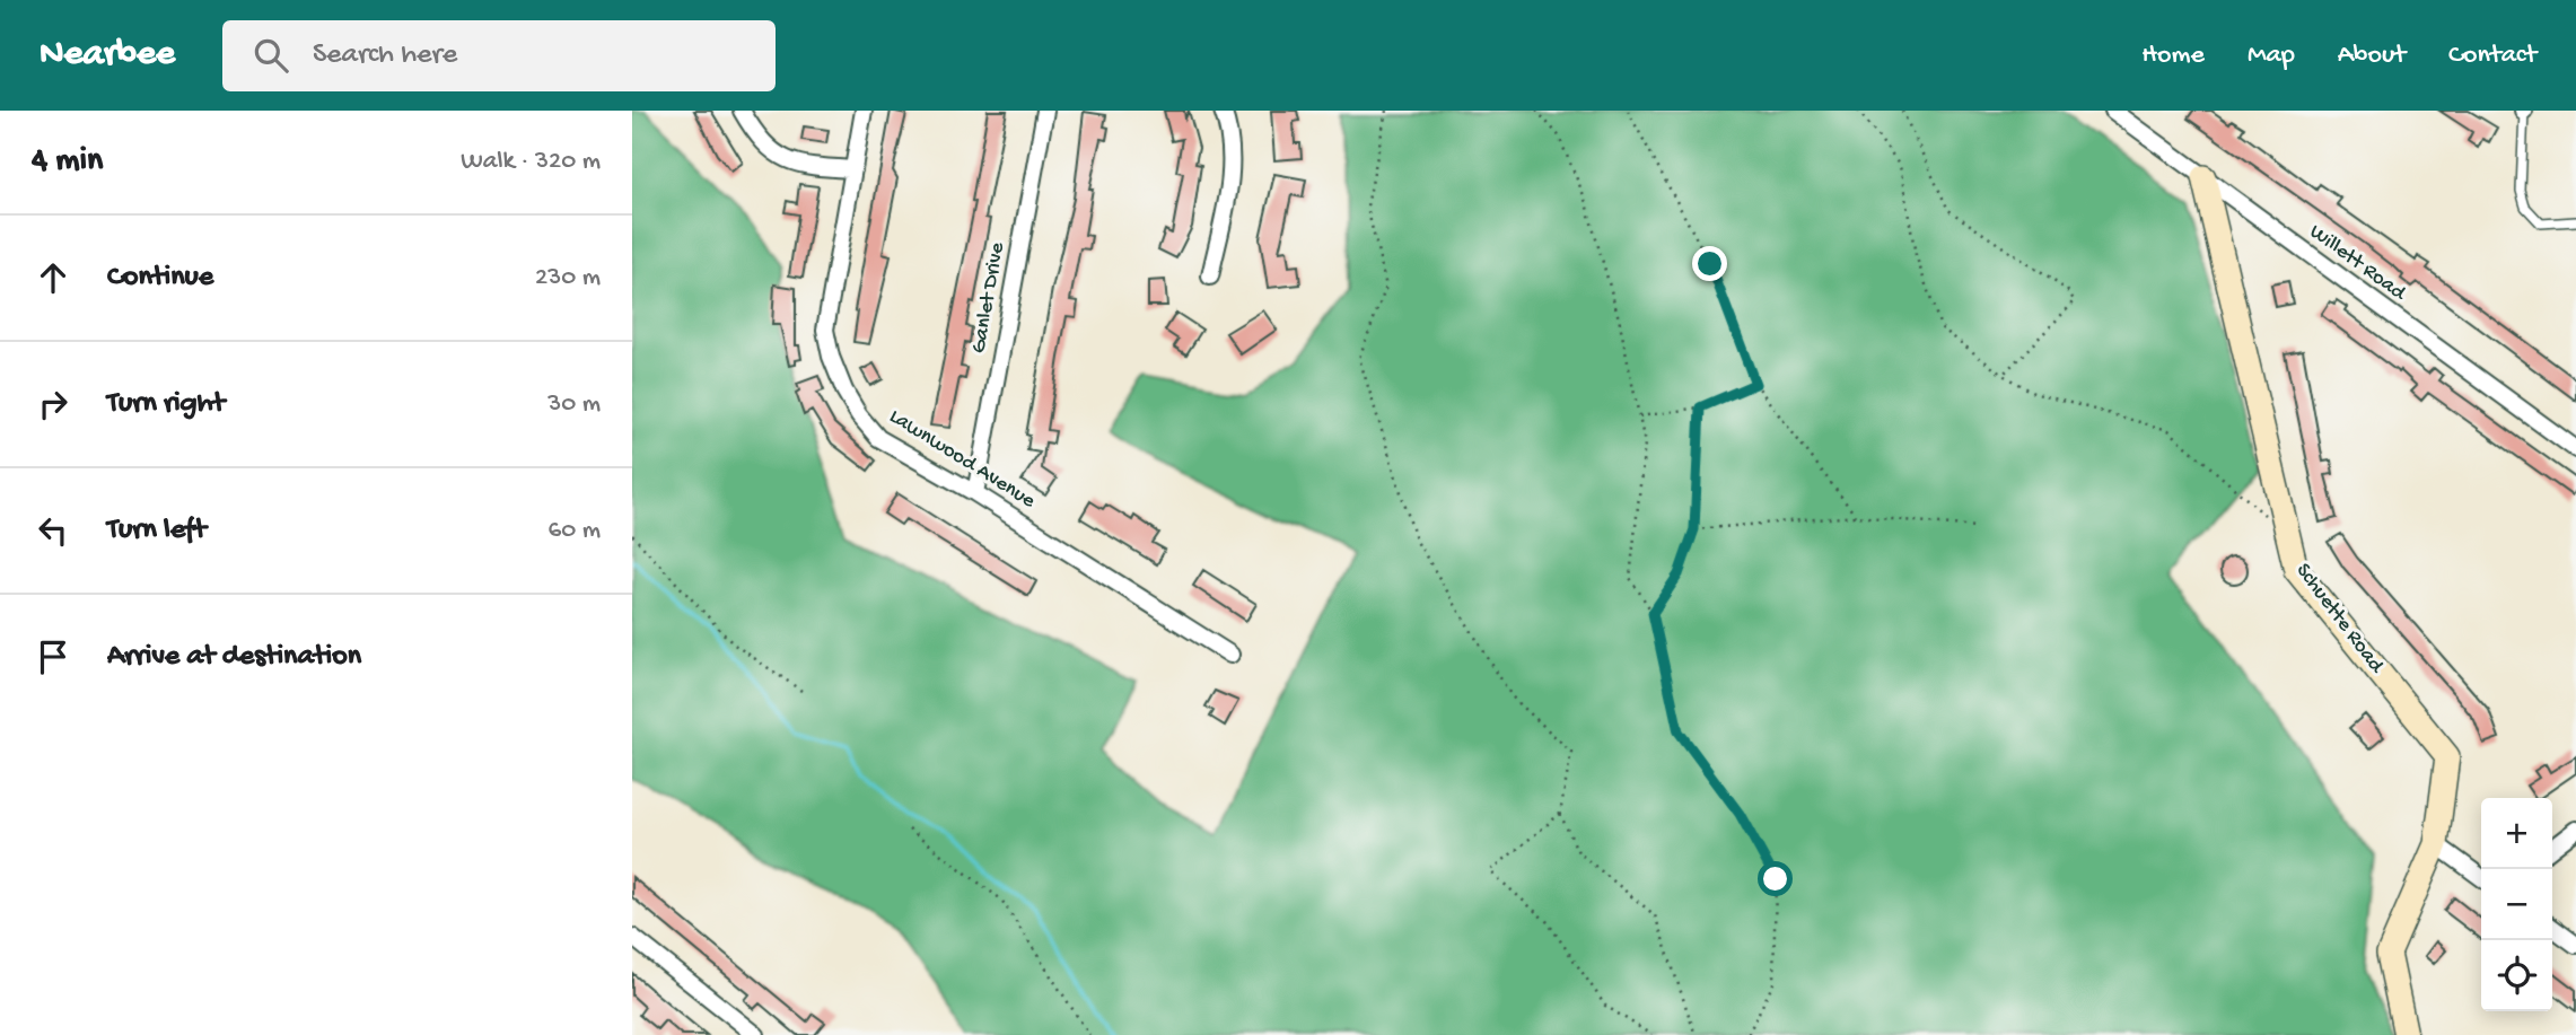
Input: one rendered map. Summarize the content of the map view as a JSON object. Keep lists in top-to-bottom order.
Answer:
{
  "streets": {
    "street": [
      "Willett Road",
      "Ganlet Drive",
      "Lawnwood Avenue",
      "Schuette Road"
    ]
  },
  "crossings": [
    ["Willett Road", "Schuette Road"],
    ["Ganlet Drive", "Lawnwood Avenue"]
  ],
  "page": {
    "header": "Nearbee",
    "search": "Search here",
    "nav": [
      "Home",
      "Map",
      "About",
      "Contact"
    ],
    "heading": ["4 min", "Walk · 320 m"],
    "list": [
      ["Continue", "230 m"],
      ["Turn right", "30 m"],
      ["Turn left", "60 m"],
      "Arrive at destination"
    ],
    "map_buttons": ["+", "−"]
  }
}
